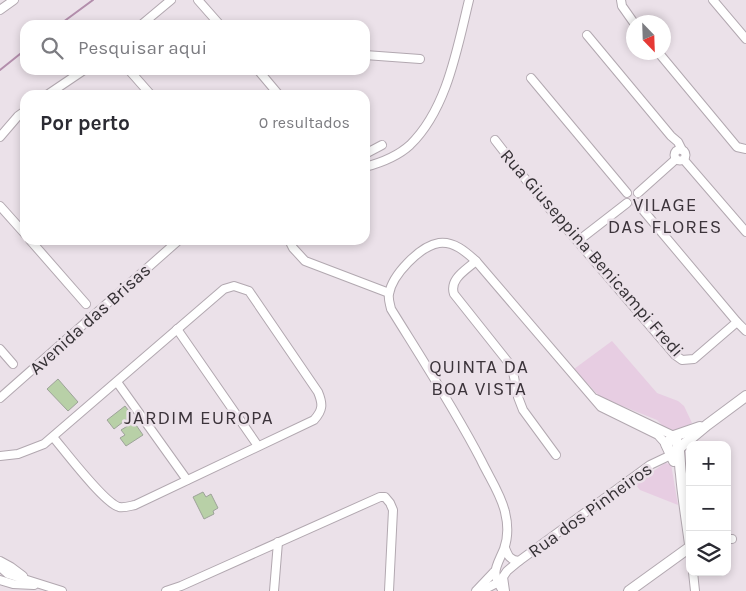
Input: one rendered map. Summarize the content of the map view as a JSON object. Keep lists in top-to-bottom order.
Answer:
{
  "streets": {
    "street": ["Rua Giuseppina Benicampi Fredi", "Avenida das Brisas", "Rua dos Pinheiros"]
  },
  "districts": ["VILAGE DAS FLORES", "QUINTA DA BOA VISTA", "JARDIM EUROPA"],
  "north": "bottom right",
  "page": {
    "search": "Pesquisar aqui",
    "heading": ["Por perto", "0 resultados"],
    "map_buttons": ["+", "−"]
  }
}
